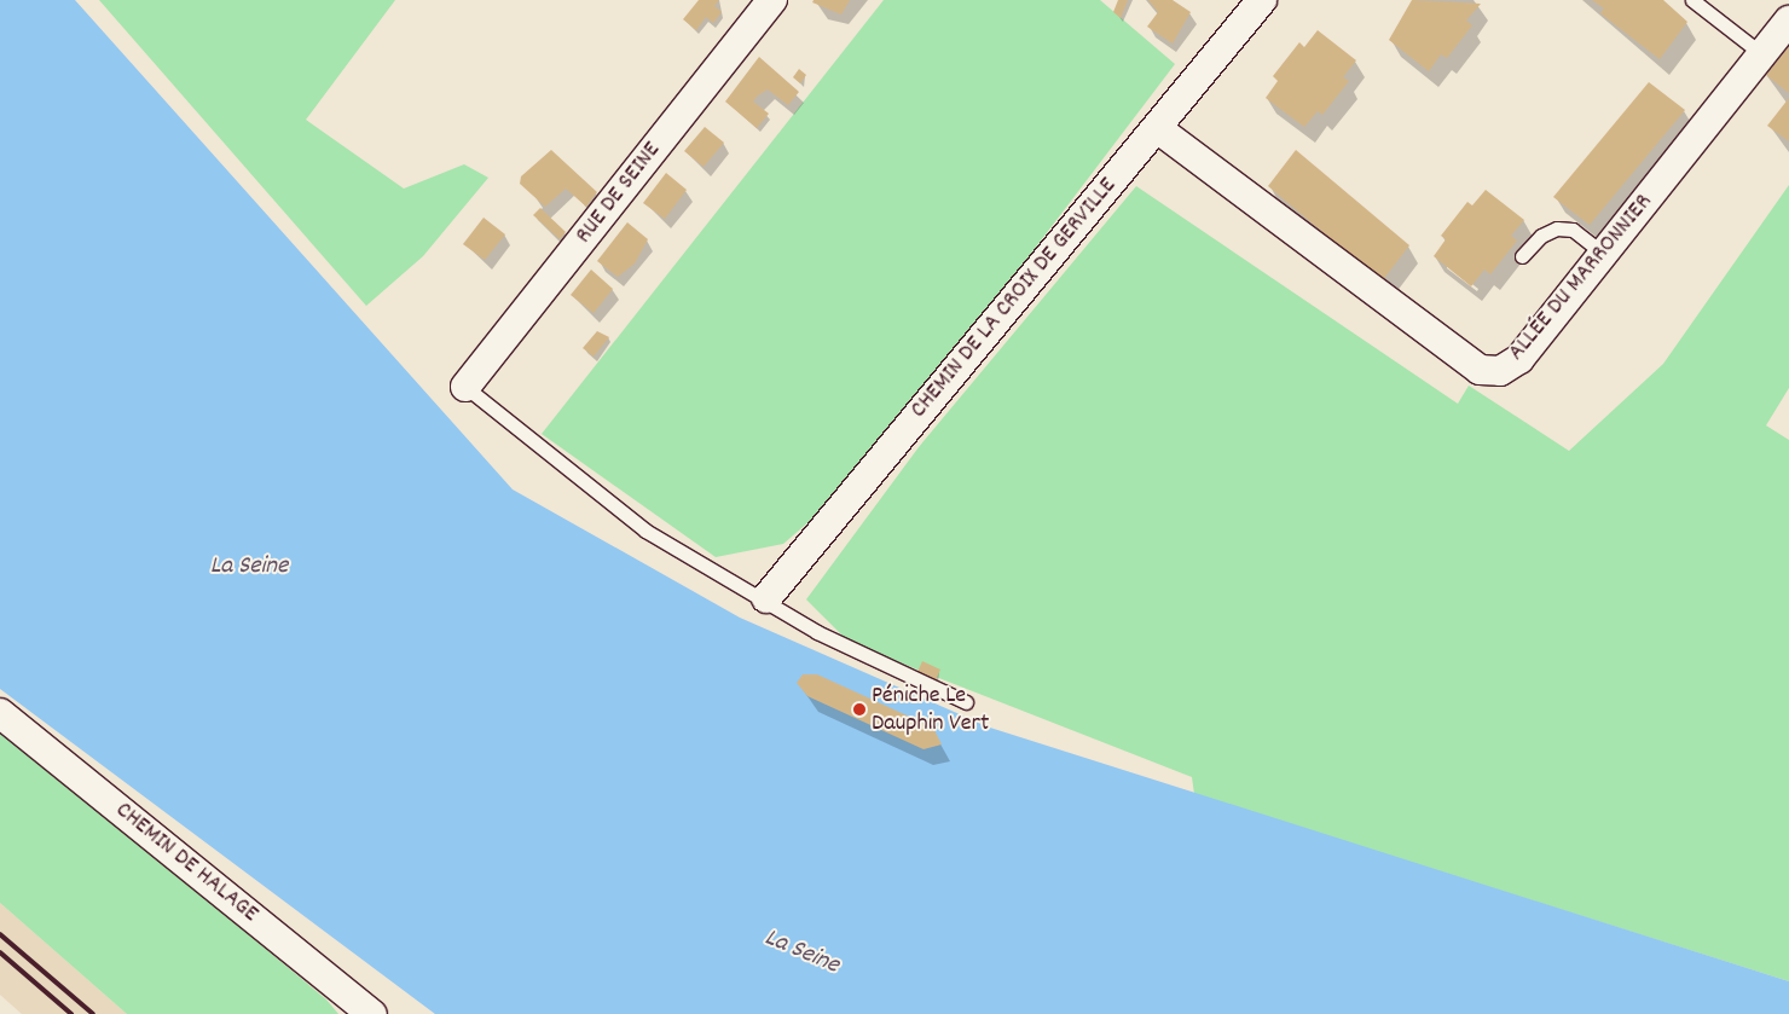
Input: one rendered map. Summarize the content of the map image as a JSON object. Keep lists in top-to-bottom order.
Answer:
{
  "streets": {
    "street": [
      "RUE DE SEINE",
      "ALLÉE DU MARRONNIER",
      "CHEMIN DE LA CROIX DE GERVILLE",
      "CHEMIN DE HALAGE"
    ]
  },
  "crossings": [
    ["ALLÉE DU MARRONNIER", "CHEMIN DE LA CROIX DE GERVILLE"]
  ],
  "water": ["La Seine"],
  "places": ["Péniche Le Dauphin Vert"]
}
